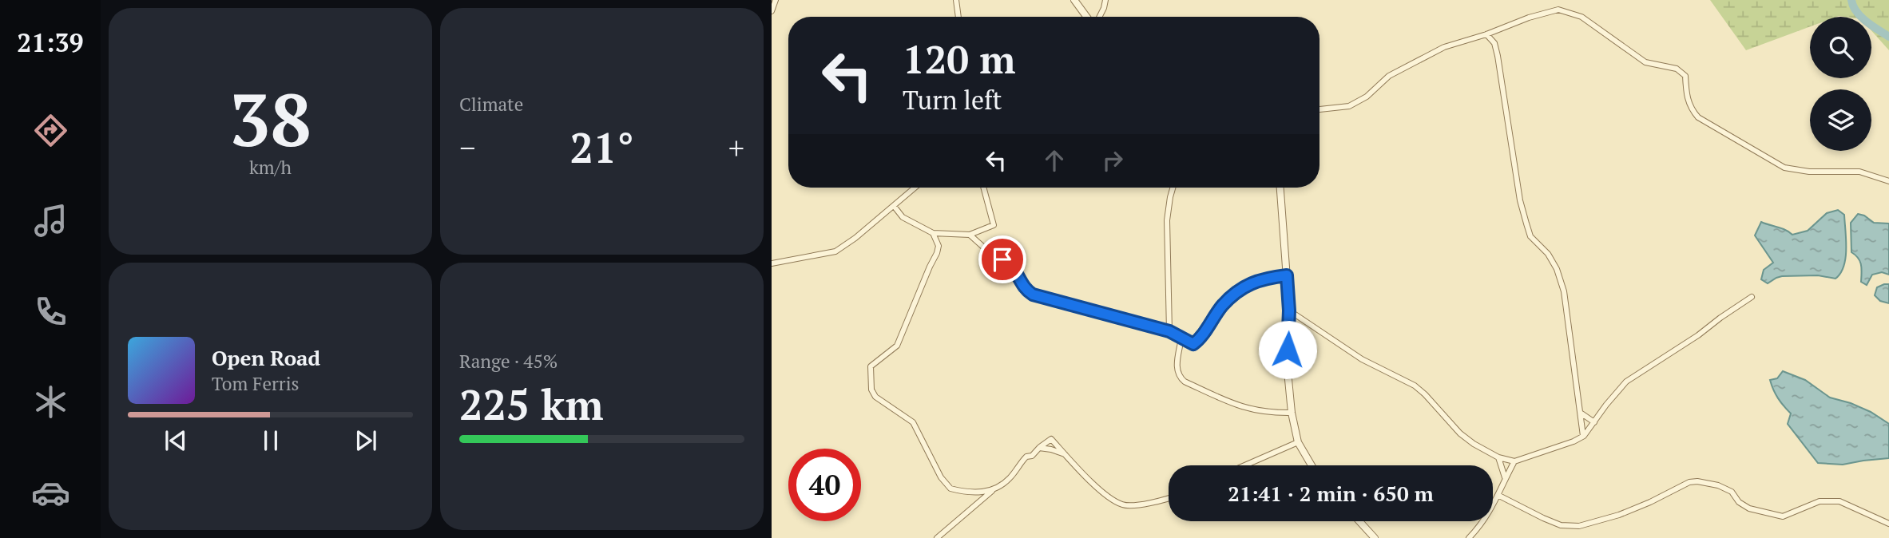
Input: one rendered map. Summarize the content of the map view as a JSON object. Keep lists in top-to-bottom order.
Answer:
{
  "page": {
    "tabs": "21:39",
    "tile": [
      ["38", "km/h"],
      "Climate",
      ["Range · 45%", "225 km"]
    ],
    "turn": ["120 m", "Turn left"],
    "heat": ["−", "21°", "+"],
    "song": ["Open Road", "Tom Ferris"],
    "limit": "40",
    "trip": "21:41 · 2 min · 650 m"
  }
}
